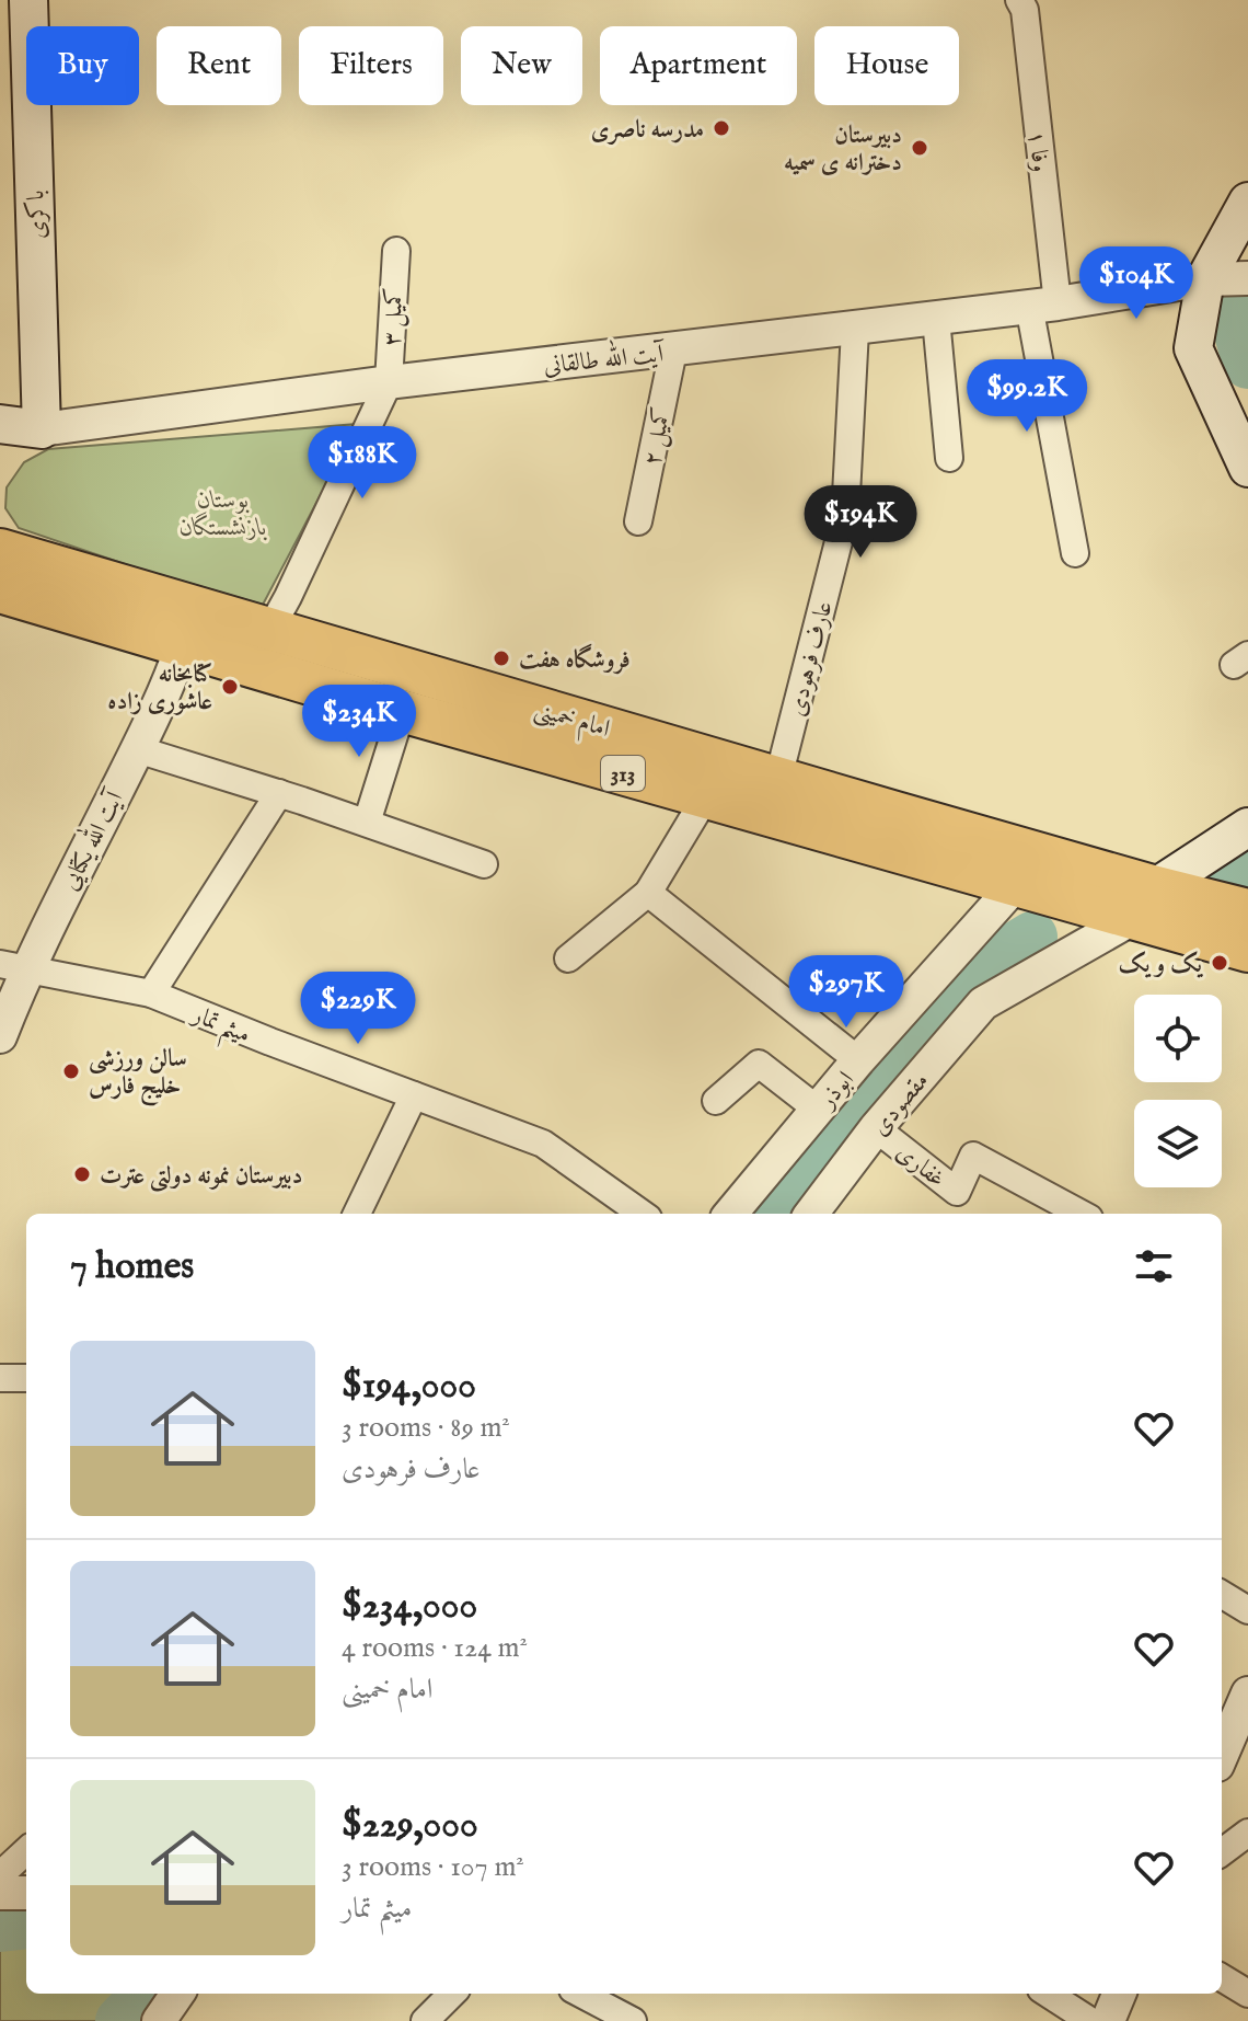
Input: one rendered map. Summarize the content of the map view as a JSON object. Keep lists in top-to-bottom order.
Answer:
{
  "streets": {
    "main road": [
      "باکری",
      "آیت الله طالقانی",
      "امام خمینی",
      "313"
    ],
    "street": [
      "وفا ۱",
      "کمیل ۳",
      "کمیل ۲",
      "عارف فرهودی",
      "آیت الله یکتایی",
      "میثم تمار",
      "ابوذر",
      "مقصودی",
      "غفاری"
    ]
  },
  "crossings": [
    ["وفا ۱", "آیت الله طالقانی"],
    ["باکری", "آیت الله طالقانی"],
    ["کمیل ۳", "آیت الله طالقانی"],
    ["آیت الله طالقانی", "کمیل ۲"],
    ["آیت الله طالقانی", "عارف فرهودی"],
    ["عارف فرهودی", "امام خمینی"],
    ["امام خمینی", "آیت الله یکتایی"],
    ["امام خمینی", "ابوذر"],
    ["امام خمینی", "مقصودی"],
    ["آیت الله یکتایی", "میثم تمار"],
    ["مقصودی", "غفاری"]
  ],
  "parks": ["بوستان بازنشستگان"],
  "places": [
    "مدرسه ناصری",
    "دبیرستان دخترانه ی سمیه",
    "فروشگاه هفت",
    "کتابخانه عاشوری زاده",
    "یک و یک",
    "سالن ورزشی خلیج فارس",
    "دبیرستان نمونه دولتی عترت"
  ],
  "page": {
    "chip": [
      "Buy",
      "Rent",
      "Filters",
      "New",
      "Apartment",
      "House"
    ],
    "price": [
      "$104K",
      "$99.2K",
      "$188K",
      "$194K",
      "$234K",
      "$297K",
      "$229K"
    ],
    "heading": "7 homes",
    "list": [
      {
        "name": "$194,000",
        "note": "3 rooms · 89 m² · عارف فرهودی"
      },
      {
        "name": "$234,000",
        "note": "4 rooms · 124 m² · امام خمینی"
      },
      {
        "name": "$229,000",
        "note": "3 rooms · 107 m² · میثم تمار"
      }
    ]
  }
}
